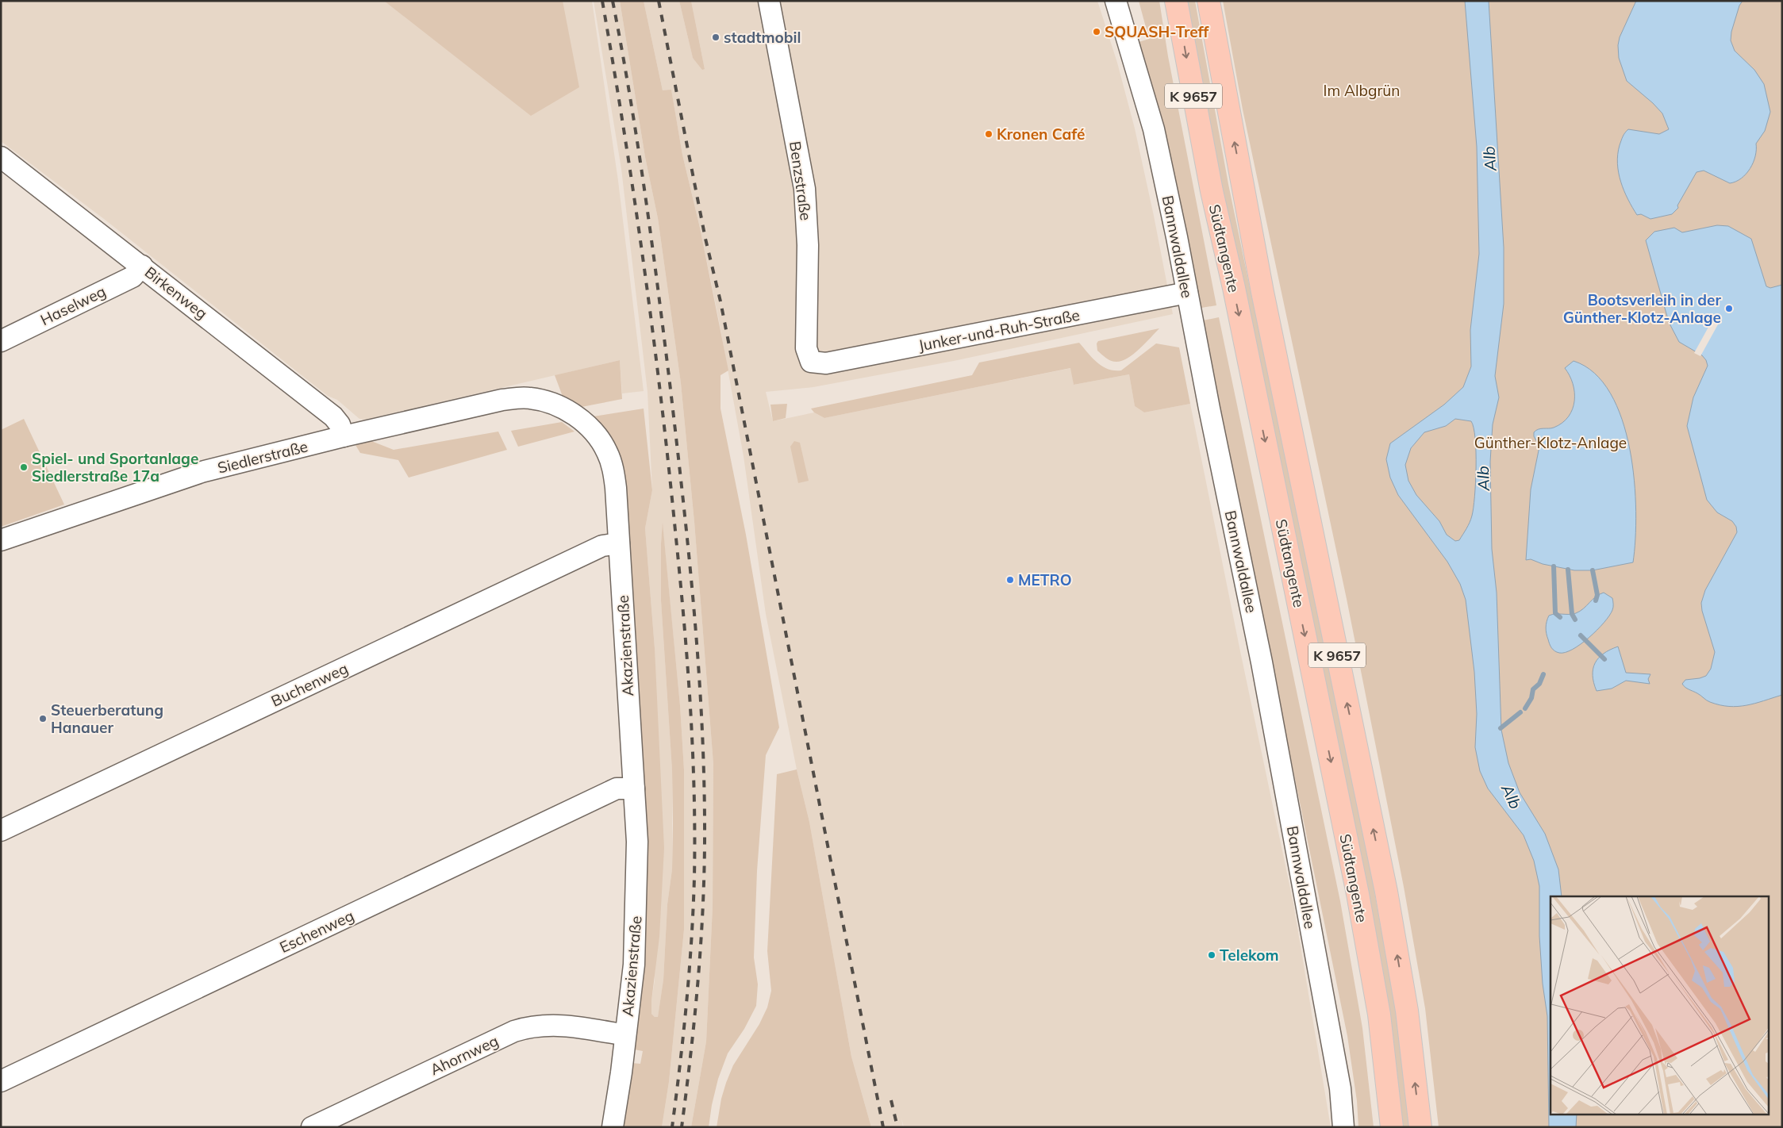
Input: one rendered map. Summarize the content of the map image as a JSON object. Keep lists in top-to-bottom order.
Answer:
{
  "streets": {
    "highway": ["K 9657", "Südtangente"],
    "street": [
      "Benzstraße",
      "Bannwaldallee",
      "Birkenweg",
      "Haselweg",
      "Junker-und-Ruh-Straße",
      "Siedlerstraße",
      "Akazienstraße",
      "Buchenweg",
      "Eschenweg",
      "Ahornweg"
    ]
  },
  "crossings": [
    ["Benzstraße", "Junker-und-Ruh-Straße"],
    ["Bannwaldallee", "Junker-und-Ruh-Straße"],
    ["Birkenweg", "Haselweg"],
    ["Birkenweg", "Siedlerstraße"],
    ["Birkenweg", "Akazienstraße"],
    ["Siedlerstraße", "Akazienstraße"],
    ["Akazienstraße", "Buchenweg"],
    ["Akazienstraße", "Eschenweg"],
    ["Akazienstraße", "Ahornweg"]
  ],
  "water": ["Alb"],
  "parks": ["Im Albgrün", "Günther-Klotz-Anlage"],
  "places": [
    "SQUASH-Treff",
    "stadtmobil",
    "Kronen Café",
    "Bootsverleih in der Günther-Klotz-Anlage",
    "Spiel- und Sportanlage Siedlerstraße 17a",
    "METRO",
    "Steuerberatung Hanauer",
    "Telekom"
  ]
}
